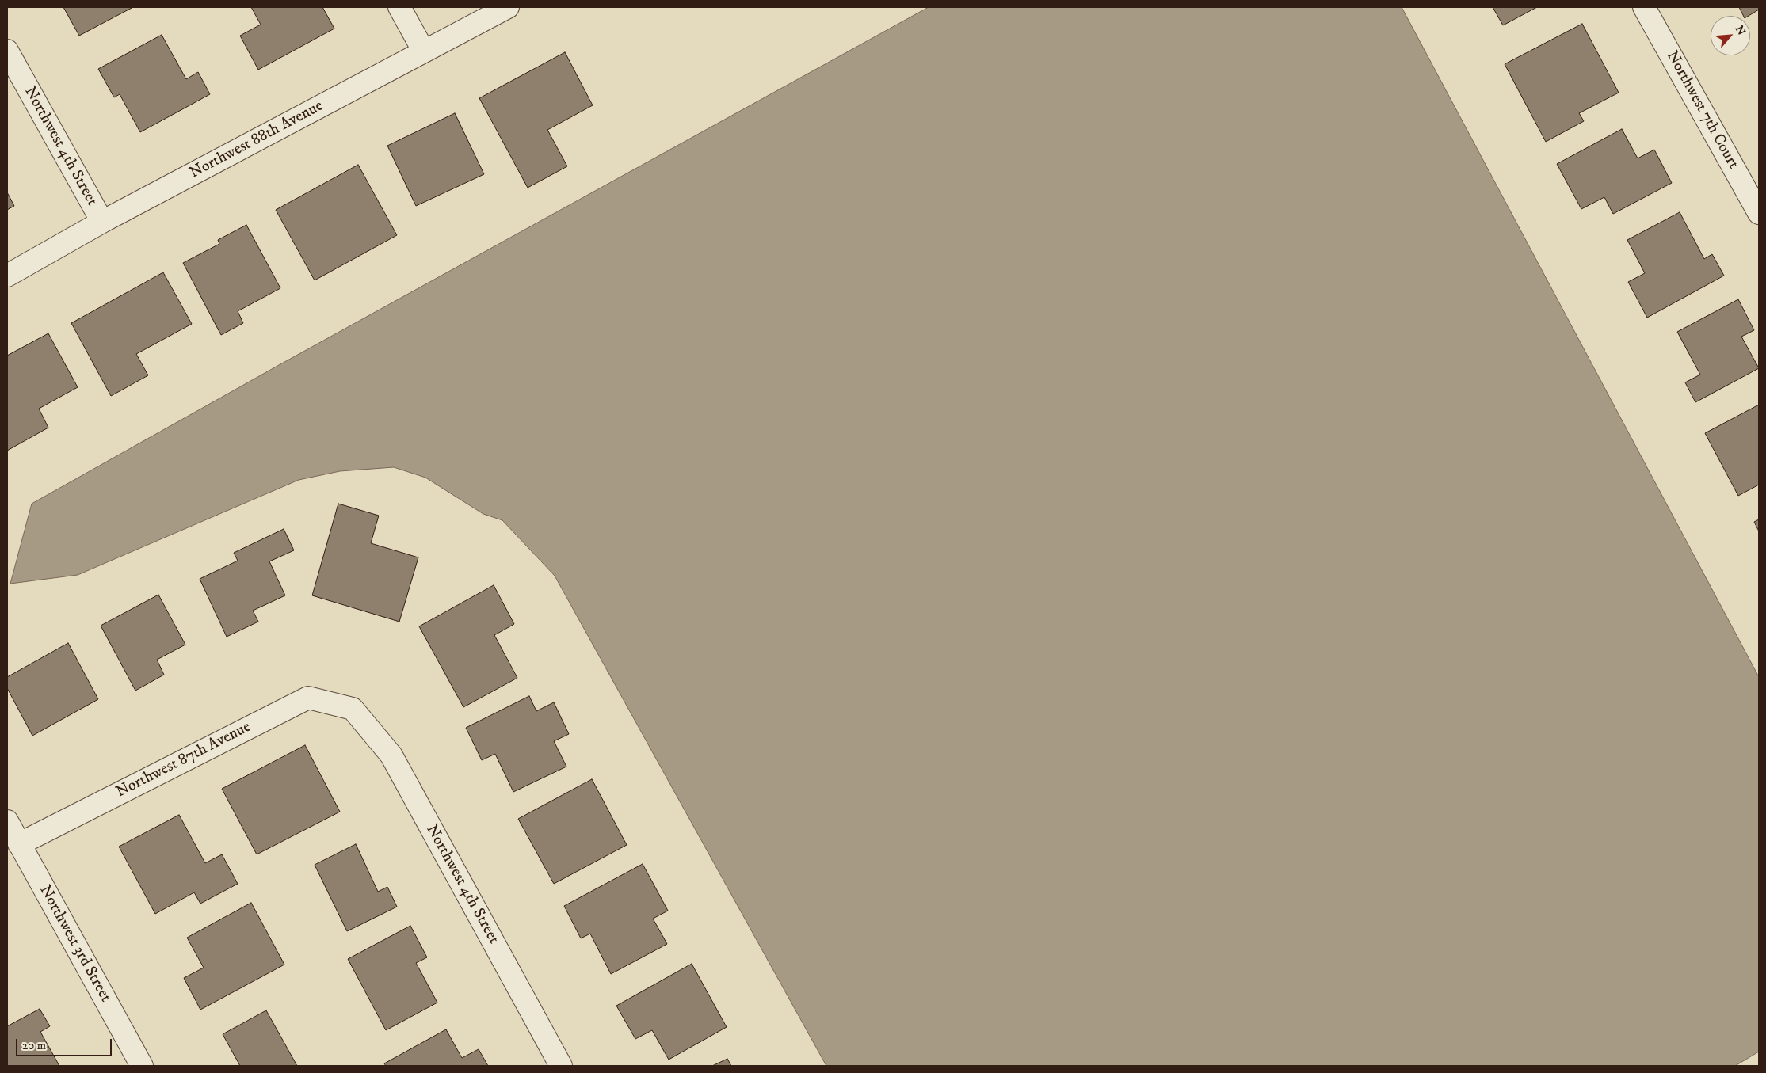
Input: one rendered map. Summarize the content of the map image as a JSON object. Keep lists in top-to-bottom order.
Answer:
{
  "streets": {
    "street": [
      "Northwest 7th Court",
      "Northwest 88th Avenue",
      "Northwest 4th Street",
      "Northwest 87th Avenue",
      "Northwest 3rd Street"
    ]
  },
  "crossings": [
    ["Northwest 88th Avenue", "Northwest 4th Street"],
    ["Northwest 4th Street", "Northwest 87th Avenue"],
    ["Northwest 87th Avenue", "Northwest 3rd Street"]
  ],
  "scale_bar": "20 m",
  "north": "top right"
}
